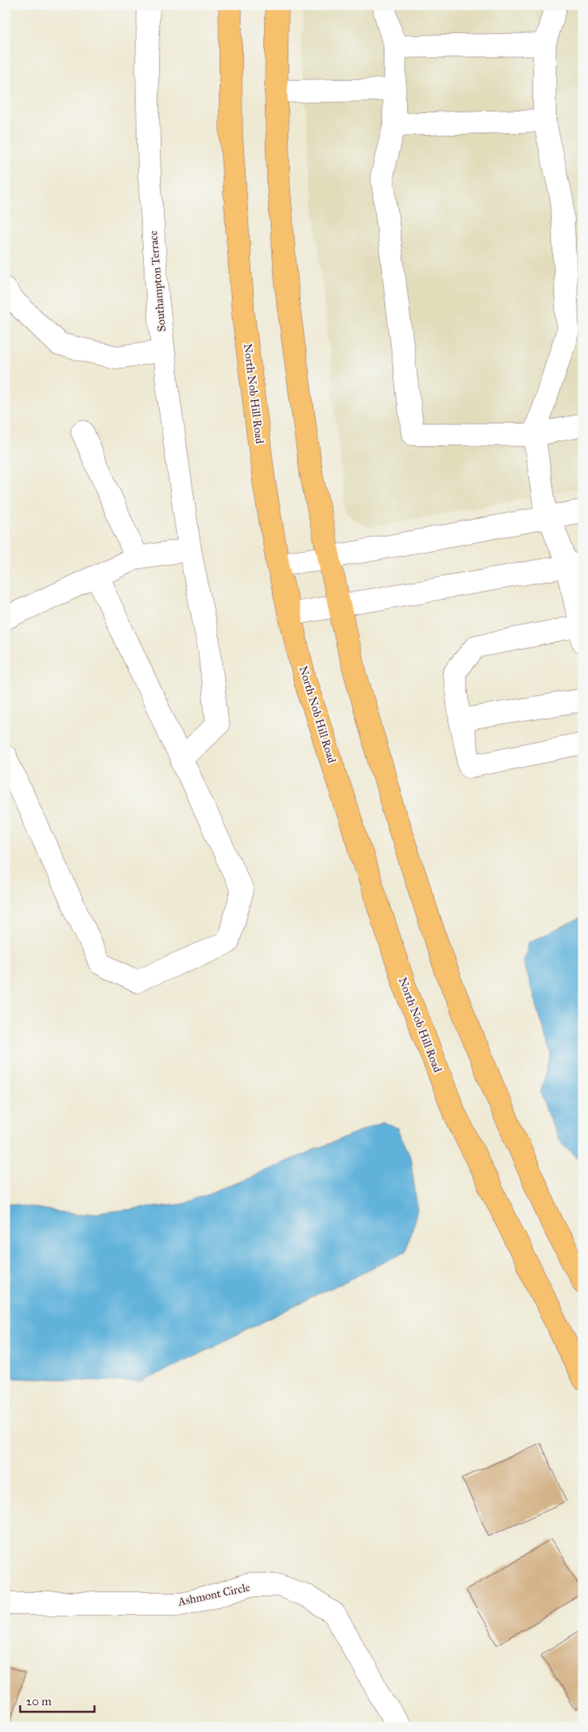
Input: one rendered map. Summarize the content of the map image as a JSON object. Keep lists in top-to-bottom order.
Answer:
{
  "streets": {
    "main road": ["North Nob Hill Road"],
    "street": ["Southampton Terrace", "Ashmont Circle"]
  },
  "scale_bar": "20 m"
}
